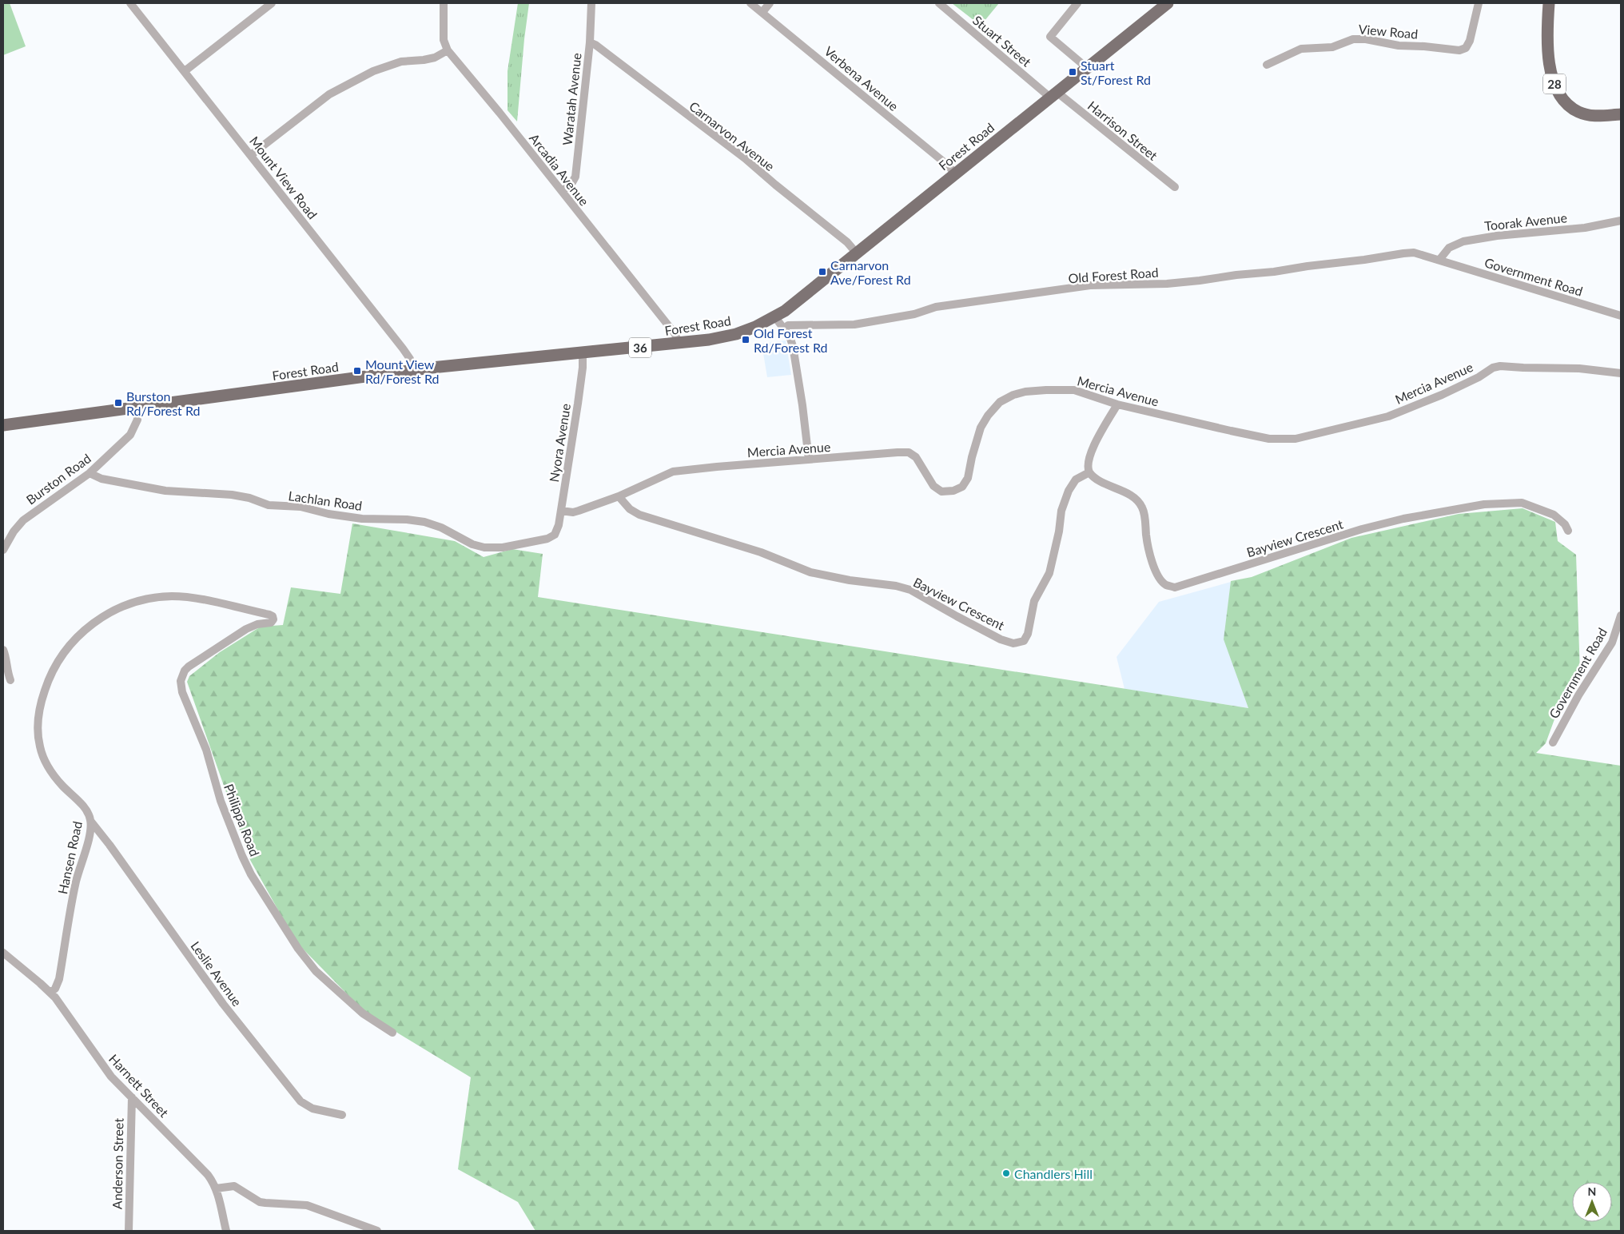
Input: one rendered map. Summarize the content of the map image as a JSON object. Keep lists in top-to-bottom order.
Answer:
{
  "streets": {
    "main road": ["28", "Forest Road", "36"],
    "street": [
      "View Road",
      "Stuart Street",
      "Verbena Avenue",
      "Waratah Avenue",
      "Harrison Street",
      "Carnarvon Avenue",
      "Arcadia Avenue",
      "Mount View Road",
      "Toorak Avenue",
      "Old Forest Road",
      "Government Road",
      "Mercia Avenue",
      "Nyora Avenue",
      "Burston Road",
      "Lachlan Road",
      "Bayview Crescent",
      "Philippa Road",
      "Hansen Road",
      "Leslie Avenue",
      "Harnett Street",
      "Anderson Street"
    ]
  },
  "crossings": [
    ["Stuart Street", "Harrison Street"],
    ["Stuart Street", "Forest Road"],
    ["Verbena Avenue", "Forest Road"],
    ["Waratah Avenue", "Carnarvon Avenue"],
    ["Waratah Avenue", "Arcadia Avenue"],
    ["Harrison Street", "Forest Road"],
    ["Carnarvon Avenue", "Forest Road"],
    ["Forest Road", "Arcadia Avenue"],
    ["Forest Road", "Mount View Road"],
    ["Forest Road", "Nyora Avenue"],
    ["Forest Road", "Burston Road"],
    ["Toorak Avenue", "Old Forest Road"],
    ["Toorak Avenue", "Government Road"],
    ["Old Forest Road", "Government Road"],
    ["Mercia Avenue", "Nyora Avenue"],
    ["Mercia Avenue", "Bayview Crescent"],
    ["Nyora Avenue", "Lachlan Road"],
    ["Burston Road", "Lachlan Road"],
    ["Philippa Road", "Hansen Road"],
    ["Hansen Road", "Leslie Avenue"],
    ["Hansen Road", "Harnett Street"],
    ["Harnett Street", "Anderson Street"]
  ],
  "places": {
    "transit": [
      "Stuart St/Forest Rd",
      "Carnarvon Ave/Forest Rd",
      "Old Forest Rd/Forest Rd",
      "Mount View Rd/Forest Rd",
      "Burston Rd/Forest Rd"
    ],
    "other": ["Chandlers Hill"]
  },
  "north": "top"
}
